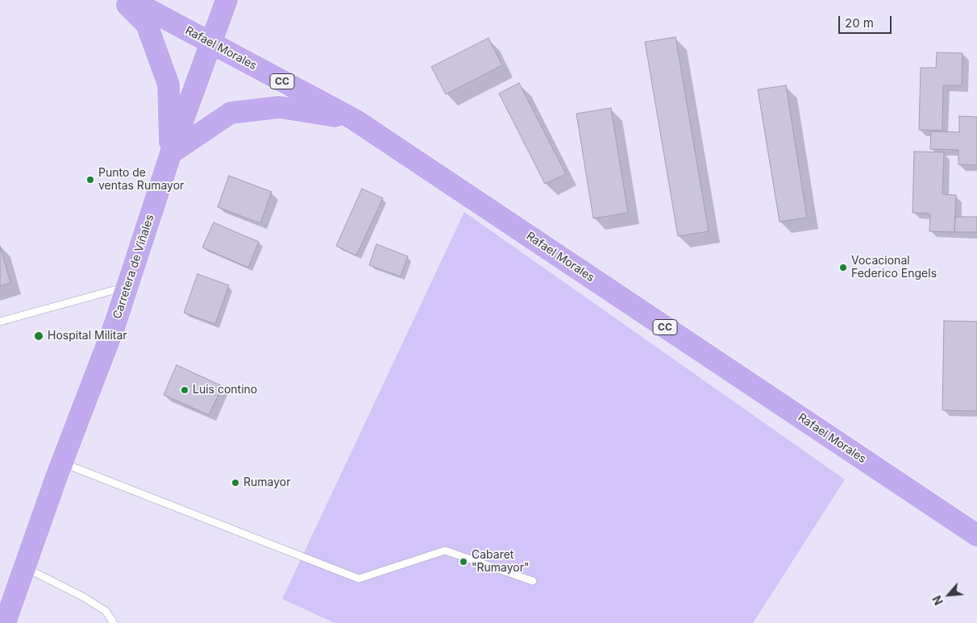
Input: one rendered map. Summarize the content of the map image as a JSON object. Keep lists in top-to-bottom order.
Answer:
{
  "streets": {
    "main road": ["Rafael Morales", "CC", "Carretera de Viñales"]
  },
  "crossings": [
    ["Rafael Morales", "Carretera de Viñales"]
  ],
  "places": [
    "Punto de ventas Rumayor",
    "Vocacional Federico Engels",
    "Hospital Militar",
    "Luis contino",
    "Rumayor",
    "Cabaret \"Rumayor\""
  ],
  "scale_bar": "20 m",
  "north": "bottom left"
}
